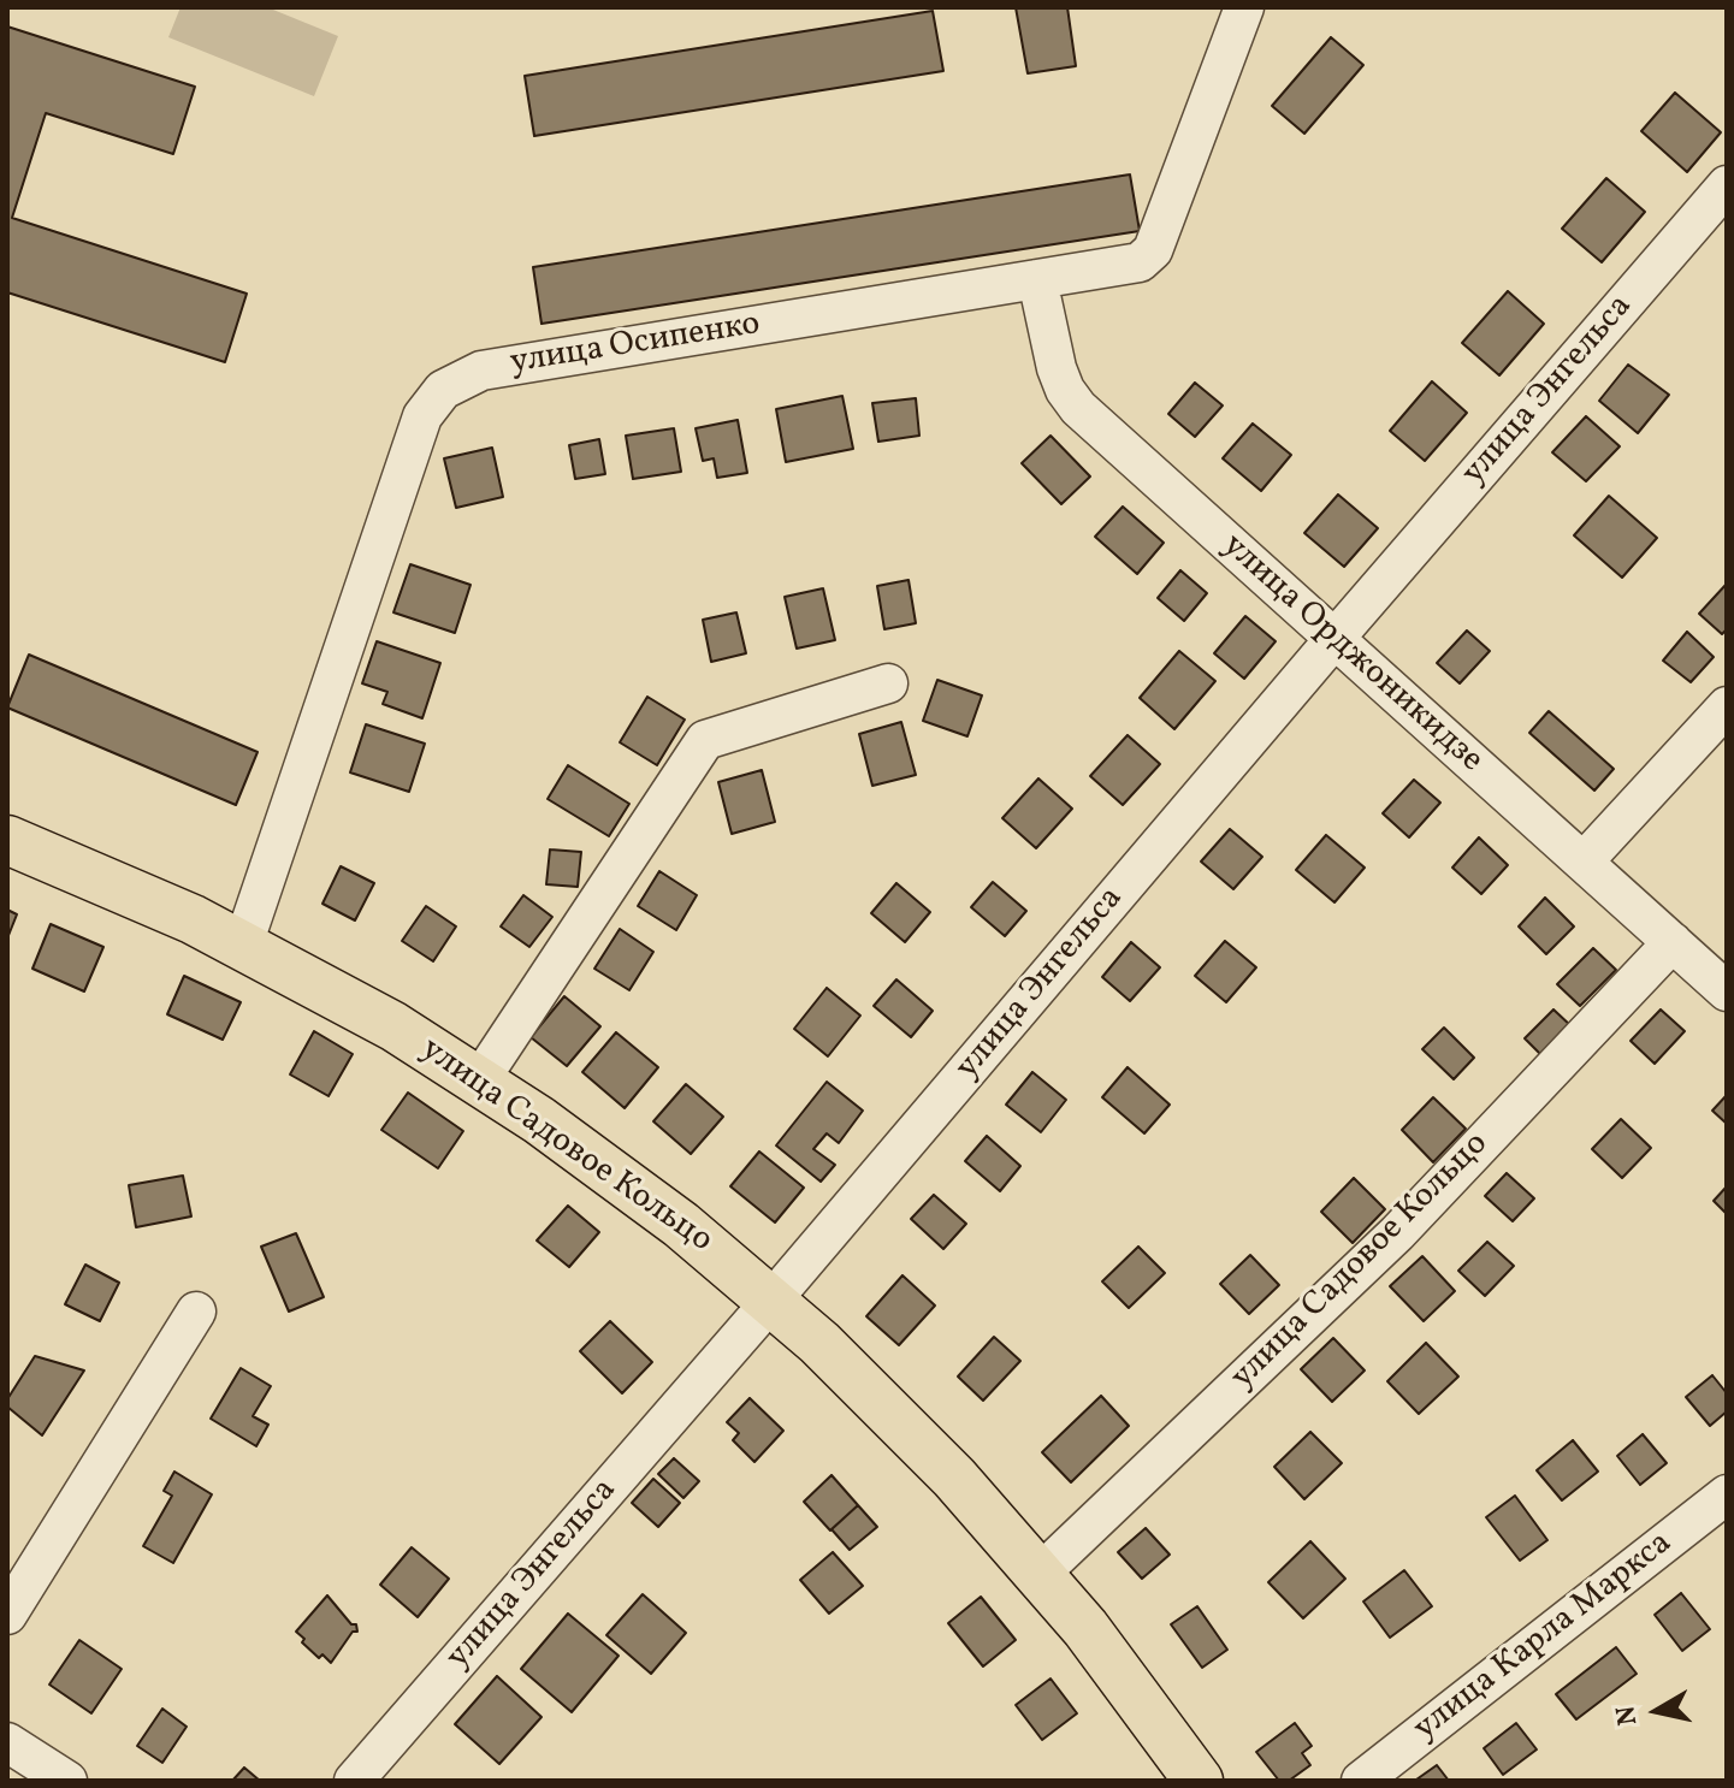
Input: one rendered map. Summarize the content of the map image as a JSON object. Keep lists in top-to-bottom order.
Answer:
{
  "streets": {
    "main road": ["улица Садовое Кольцо"],
    "street": [
      "улица Осипенко",
      "улица Энгельса",
      "улица Орджоникидзе",
      "улица Карла Маркса"
    ]
  },
  "crossings": [
    ["улица Осипенко", "улица Орджоникидзе"],
    ["улица Осипенко", "улица Садовое Кольцо"],
    ["улица Энгельса", "улица Орджоникидзе"],
    ["улица Энгельса", "улица Садовое Кольцо"],
    ["улица Орджоникидзе", "улица Садовое Кольцо"]
  ],
  "north": "left"
}
